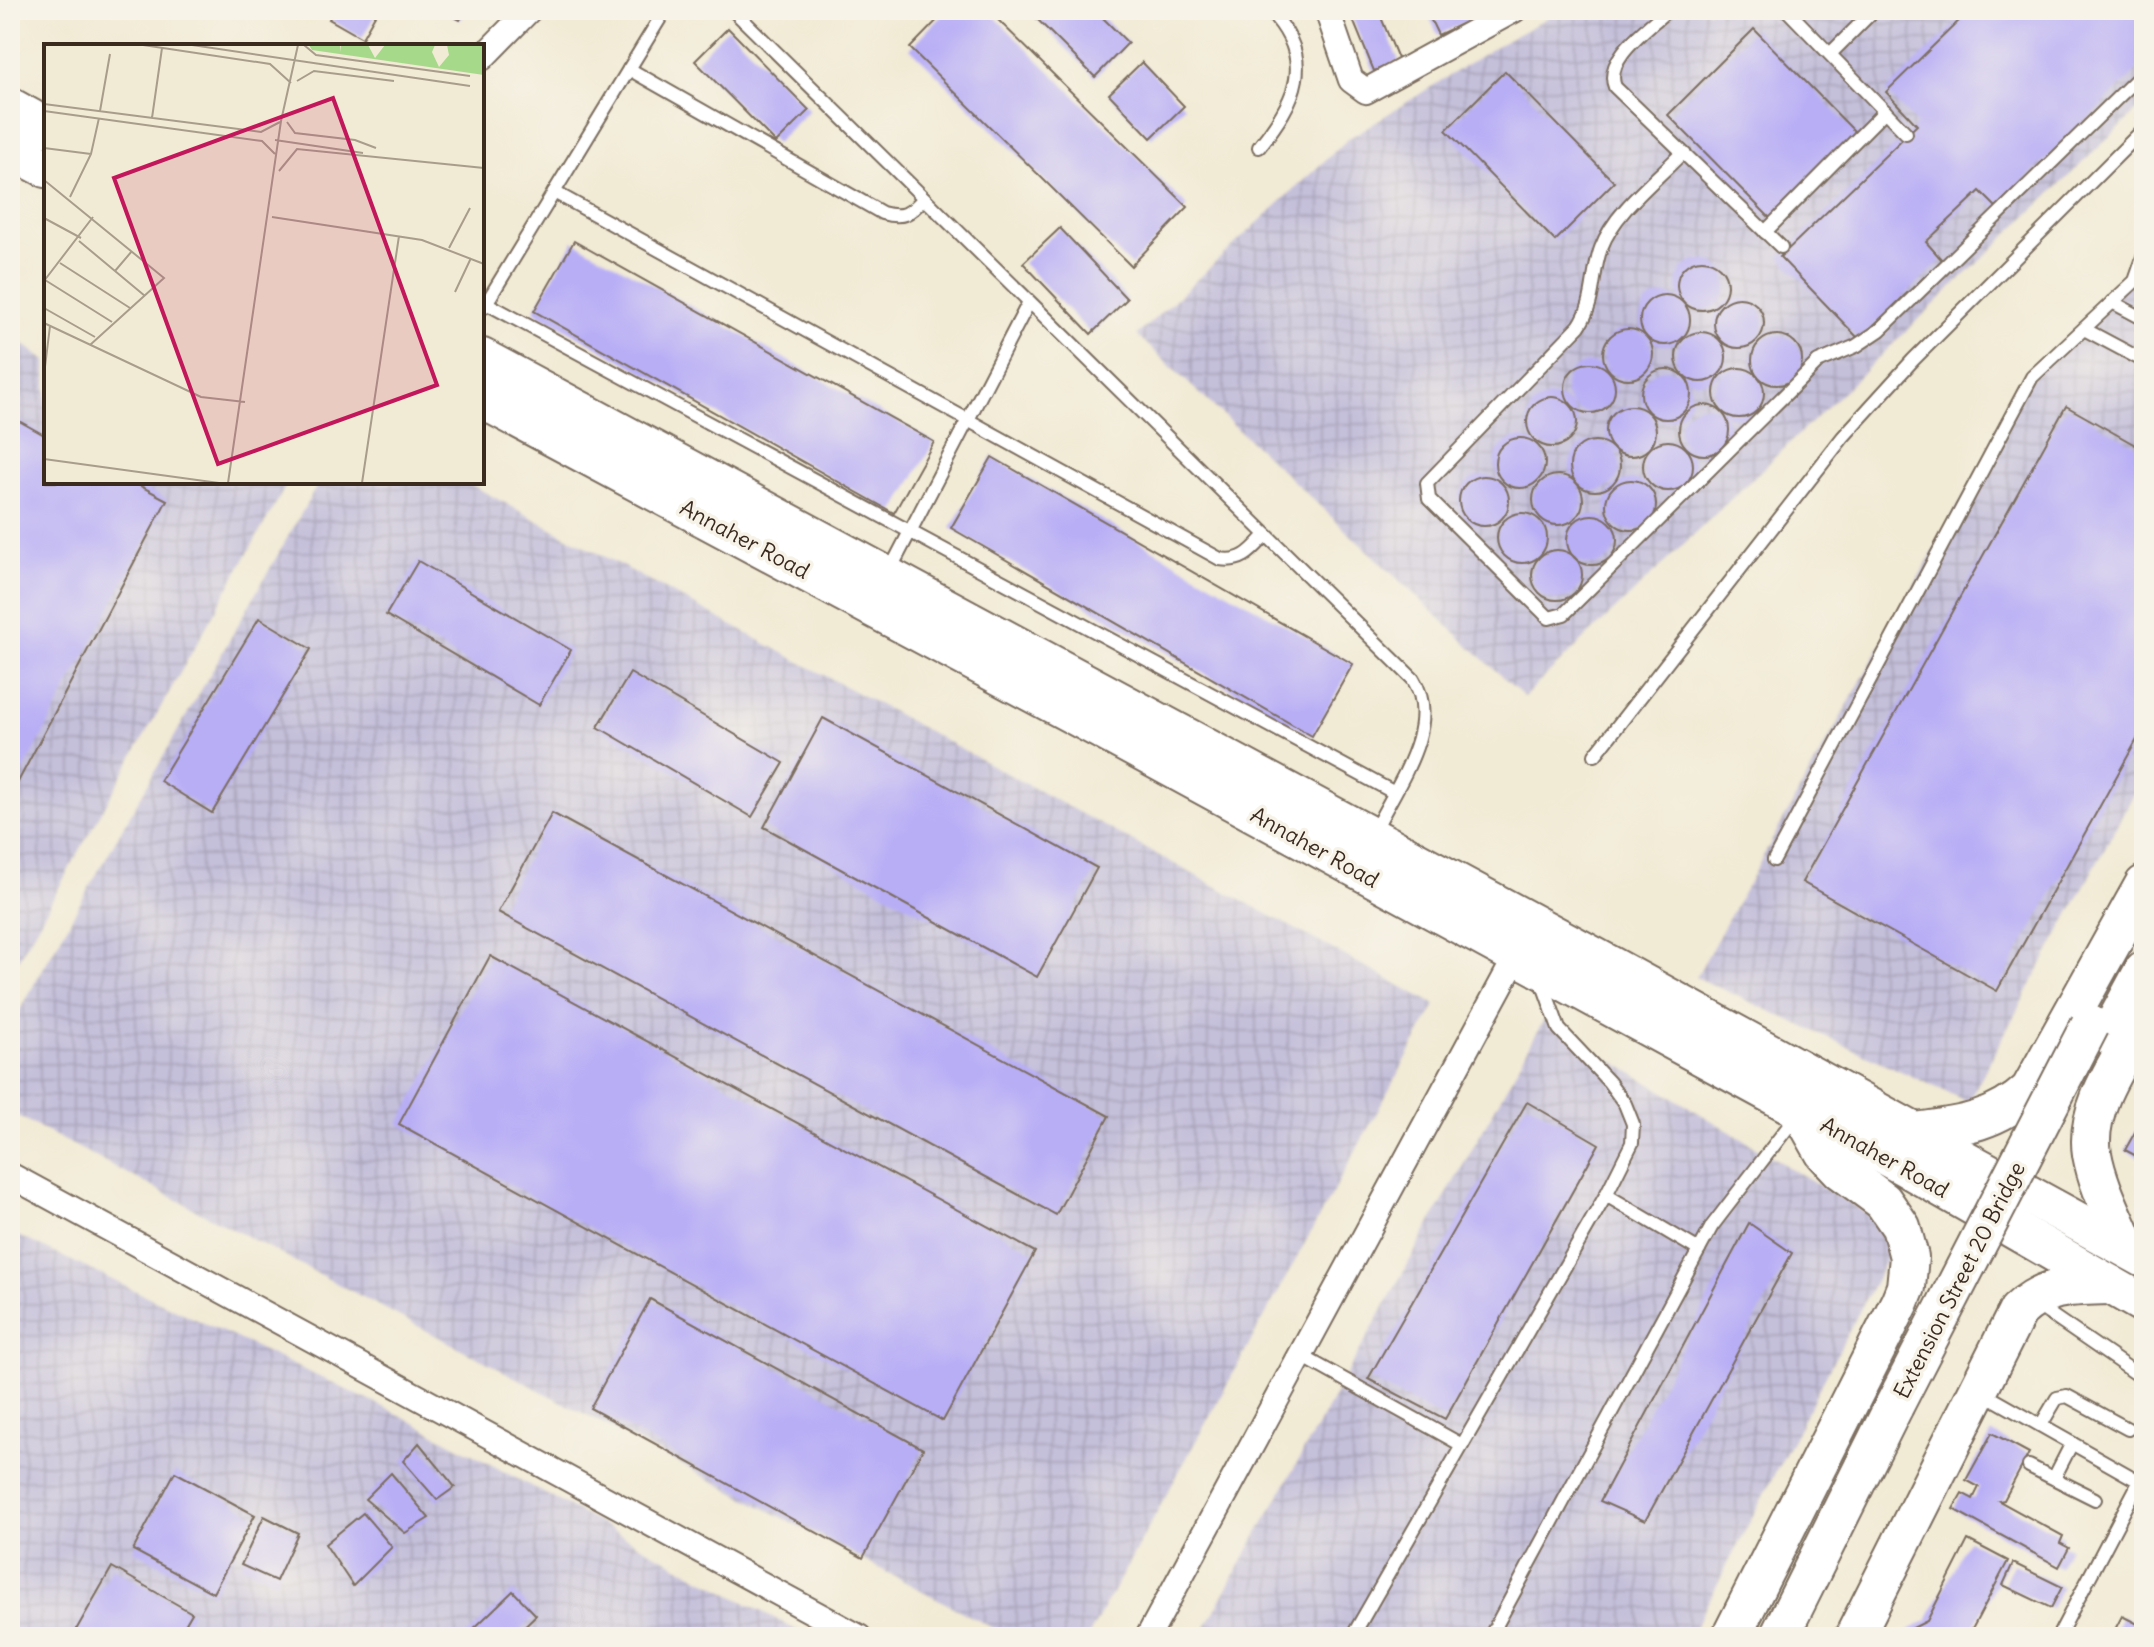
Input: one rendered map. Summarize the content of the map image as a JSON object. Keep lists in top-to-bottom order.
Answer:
{
  "streets": {
    "main road": ["Annaher Road", "Extension Street 20 Bridge"]
  }
}
